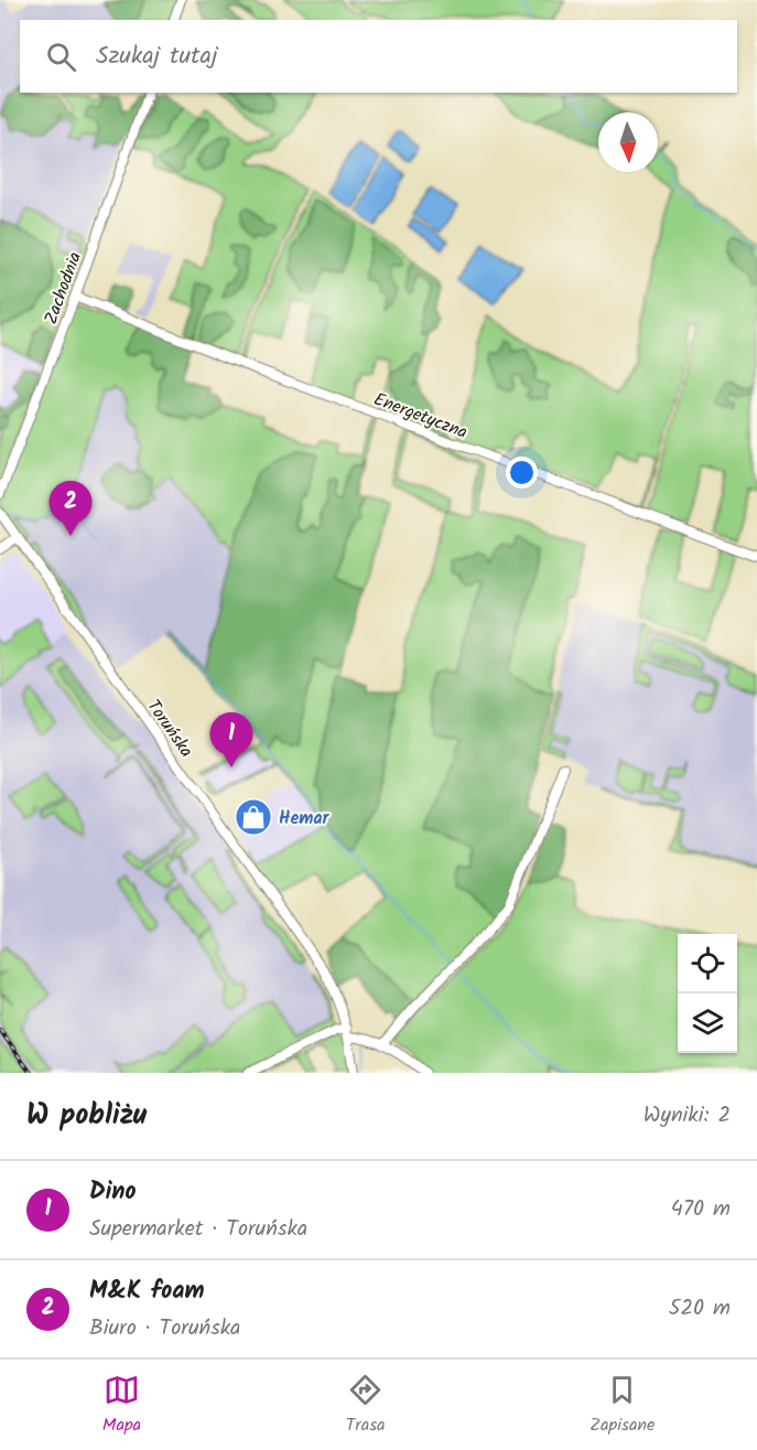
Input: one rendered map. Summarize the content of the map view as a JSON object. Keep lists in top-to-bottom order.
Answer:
{
  "streets": {
    "street": ["Zachodnia", "Energetyczna", "Toruńska"]
  },
  "crossings": [
    ["Zachodnia", "Energetyczna"]
  ],
  "places": {
    "shop": ["Hemar"]
  },
  "north": "bottom",
  "page": {
    "search": "Szukaj tutaj",
    "pins": ["2", "1"],
    "heading": ["W pobliżu", "Wyniki: 2"],
    "list": [
      {
        "mark": "1",
        "name": "Dino",
        "note": "Supermarket · Toruńska",
        "value": "470 m"
      },
      {
        "mark": "2",
        "name": "M&K foam",
        "note": "Biuro · Toruńska",
        "value": "520 m"
      }
    ],
    "nav": ["Mapa", "Trasa", "Zapisane"]
  }
}
